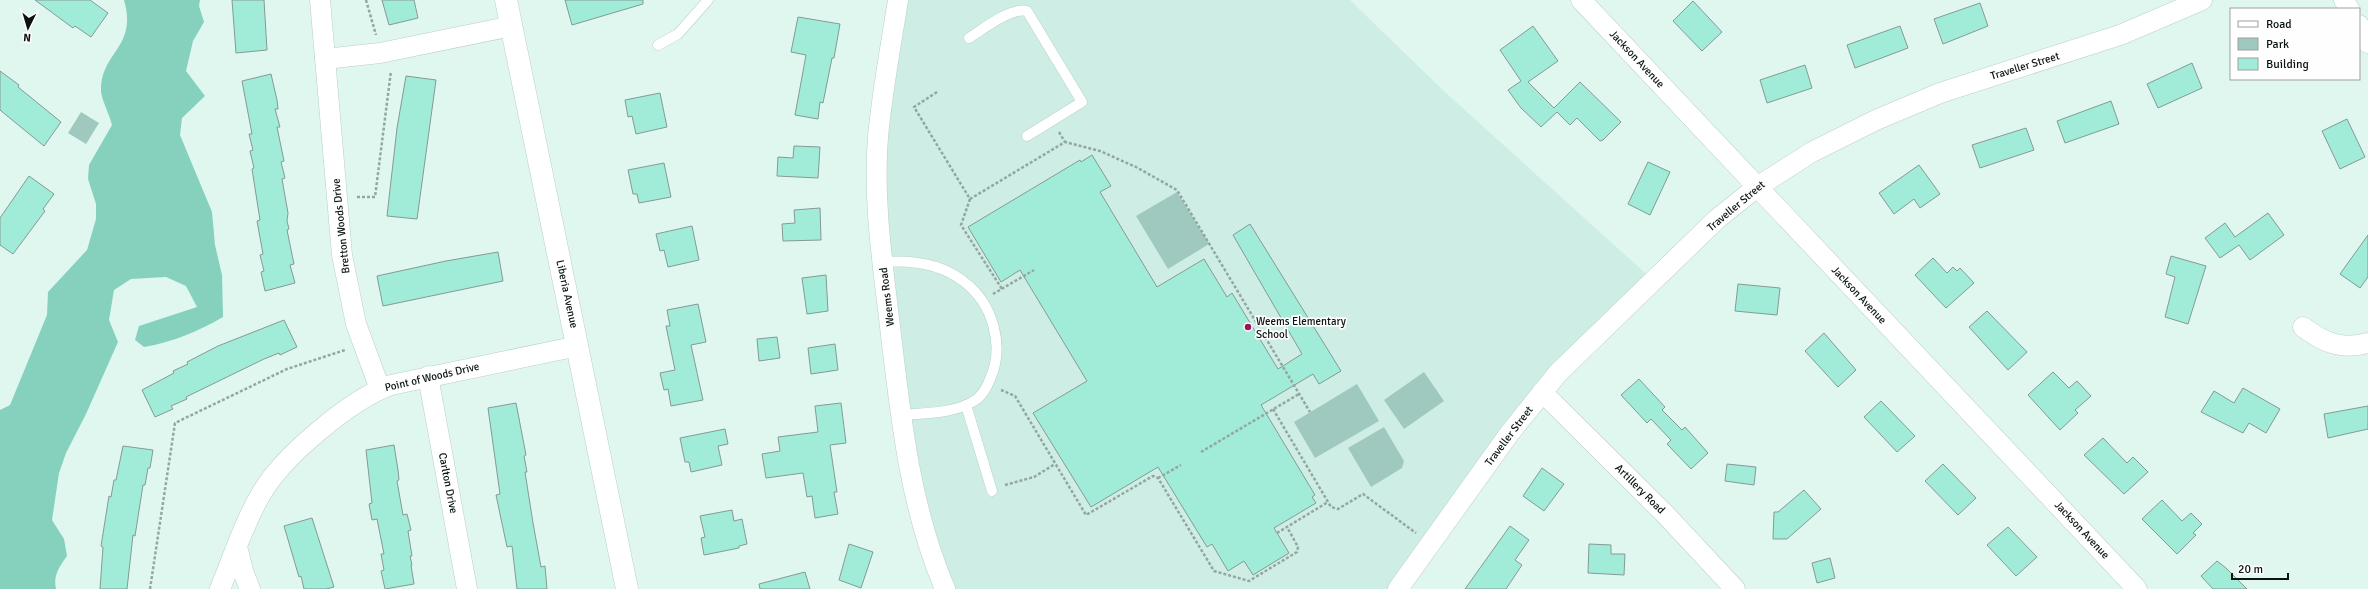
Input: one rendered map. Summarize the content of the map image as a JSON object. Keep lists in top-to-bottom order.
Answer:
{
  "streets": {
    "main road": ["Liberia Avenue"],
    "street": [
      "Jackson Avenue",
      "Traveller Street",
      "Bretton Woods Drive",
      "Weems Road",
      "Point of Woods Drive",
      "Carlton Drive",
      "Artillery Road"
    ]
  },
  "crossings": [
    ["Jackson Avenue", "Traveller Street"],
    ["Traveller Street", "Artillery Road"],
    ["Bretton Woods Drive", "Point of Woods Drive"],
    ["Liberia Avenue", "Point of Woods Drive"],
    ["Point of Woods Drive", "Carlton Drive"]
  ],
  "places": ["Weems Elementary School"],
  "legend": ["Road", "Park", "Building"],
  "scale_bar": "20 m",
  "north": "bottom"
}
